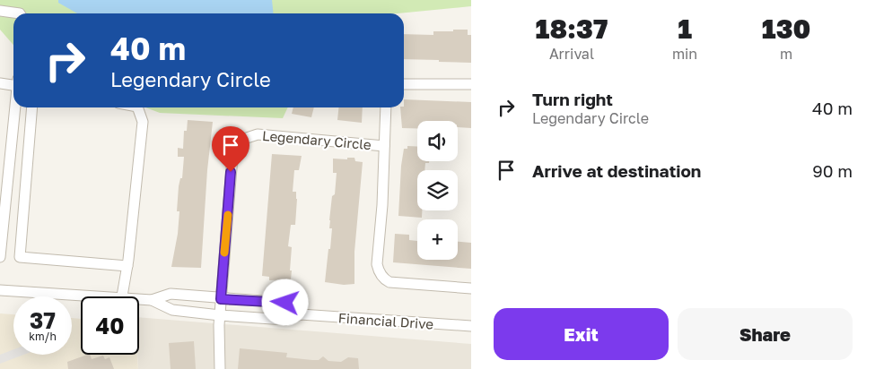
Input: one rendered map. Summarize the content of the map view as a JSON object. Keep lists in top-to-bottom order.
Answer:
{
  "streets": {
    "street": ["Legendary Circle", "Financial Drive"]
  },
  "crossings": [
    ["Legendary Circle", "Financial Drive"]
  ],
  "page": {
    "eta": [
      "18:37",
      "Arrival",
      "1",
      "min",
      "130",
      "m"
    ],
    "turn": ["40 m", "Legendary Circle"],
    "list": [
      {
        "name": "Turn right",
        "note": "Legendary Circle",
        "value": "40 m"
      },
      {
        "name": "Arrive at destination",
        "value": "90 m"
      }
    ],
    "map_buttons": "+",
    "speed": "37 km/h",
    "limit": "40",
    "buttons": ["Exit", "Share"]
  }
}
